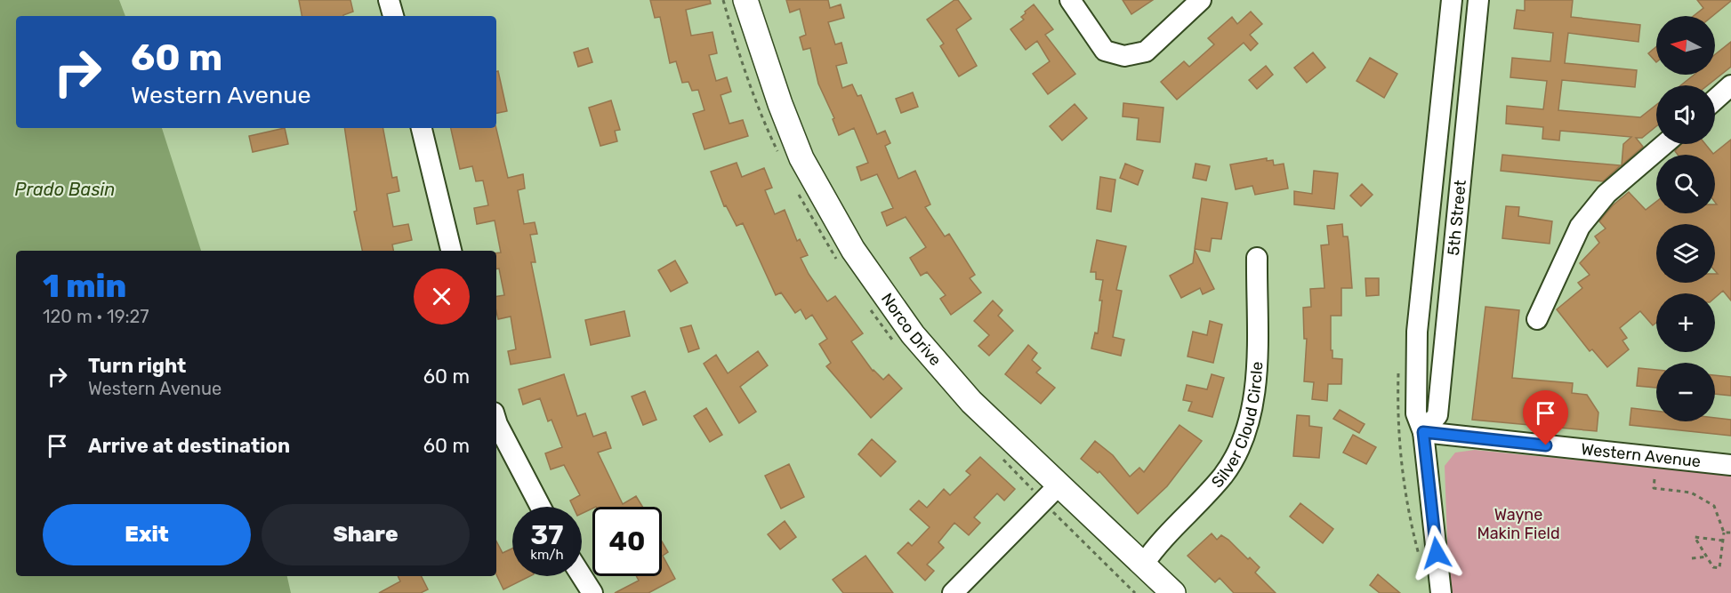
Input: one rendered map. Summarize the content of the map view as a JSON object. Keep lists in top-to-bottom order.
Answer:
{
  "streets": {
    "main road": ["Norco Drive"],
    "street": ["5th Street", "Silver Cloud Circle", "Western Avenue"]
  },
  "crossings": [
    ["5th Street", "Western Avenue"],
    ["Norco Drive", "Silver Cloud Circle"]
  ],
  "water": ["Prado Basin"],
  "parks": ["Wayne Makin Field"],
  "north": "left",
  "page": {
    "map_buttons": ["+", "−"],
    "turn": ["60 m", "Western Avenue"],
    "heading": ["1 min", "120 m · 19:27"],
    "list": [
      {
        "name": "Turn right",
        "note": "Western Avenue",
        "value": "60 m"
      },
      {
        "name": "Arrive at destination",
        "value": "60 m"
      }
    ],
    "buttons": ["Exit", "Share"],
    "speed": "37 km/h",
    "limit": "40"
  }
}
